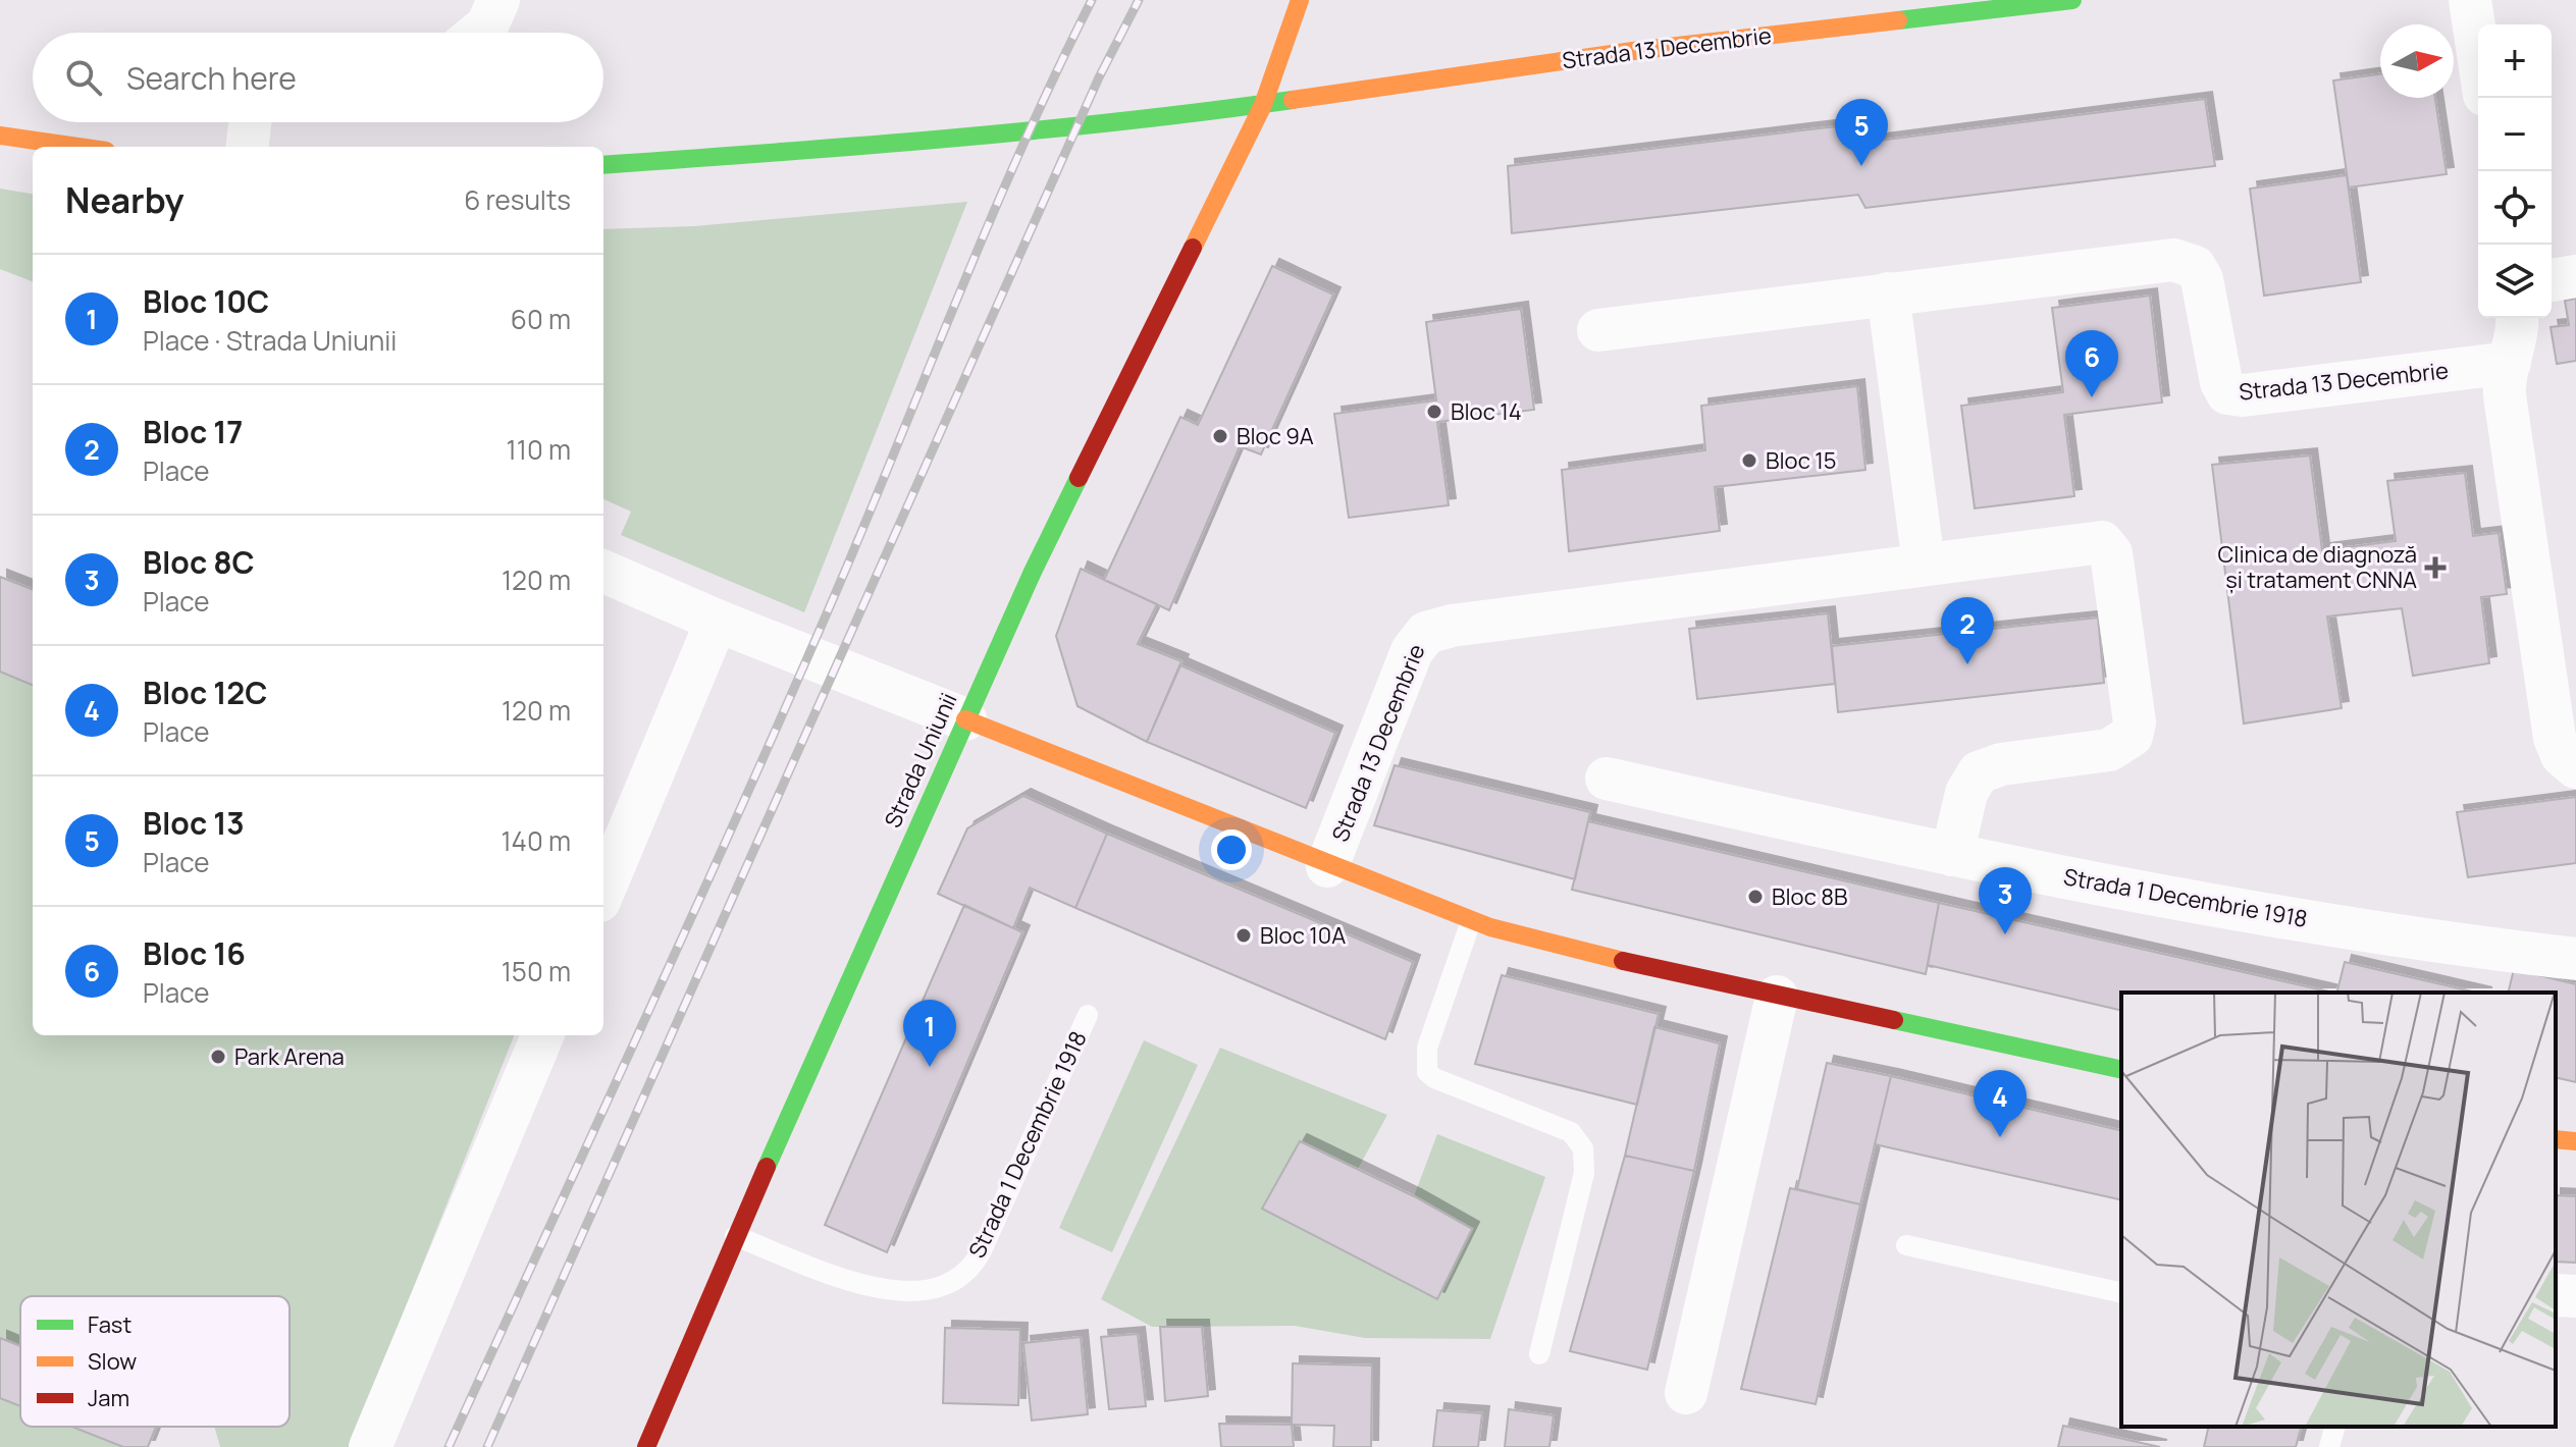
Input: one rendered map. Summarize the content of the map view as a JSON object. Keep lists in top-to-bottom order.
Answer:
{
  "streets": {
    "main road": ["Strada 13 Decembrie", "Strada Uniunii"],
    "street": ["Strada 1 Decembrie 1918"]
  },
  "crossings": [
    ["Strada 13 Decembrie", "Strada Uniunii"],
    ["Strada 13 Decembrie", "Strada 1 Decembrie 1918"],
    ["Strada Uniunii", "Strada 1 Decembrie 1918"]
  ],
  "places": {
    "other": [
      "Bloc 14",
      "Bloc 9A",
      "Bloc 15",
      "Bloc 8B",
      "Bloc 10A",
      "Park Arena"
    ],
    "health": ["Clinica de diagnoză și tratament CNNA"]
  },
  "legend": ["Fast", "Slow", "Jam"],
  "north": "right",
  "page": {
    "map_buttons": ["+", "−"],
    "search": "Search here",
    "pins": [
      "5",
      "6",
      "2",
      "3",
      "1",
      "4"
    ],
    "heading": ["Nearby", "6 results"],
    "list": [
      {
        "mark": "1",
        "name": "Bloc 10C",
        "note": "Place · Strada Uniunii",
        "value": "60 m"
      },
      {
        "mark": "2",
        "name": "Bloc 17",
        "note": "Place",
        "value": "110 m"
      },
      {
        "mark": "3",
        "name": "Bloc 8C",
        "note": "Place",
        "value": "120 m"
      },
      {
        "mark": "4",
        "name": "Bloc 12C",
        "note": "Place",
        "value": "120 m"
      },
      {
        "mark": "5",
        "name": "Bloc 13",
        "note": "Place",
        "value": "140 m"
      },
      {
        "mark": "6",
        "name": "Bloc 16",
        "note": "Place",
        "value": "150 m"
      }
    ]
  }
}
